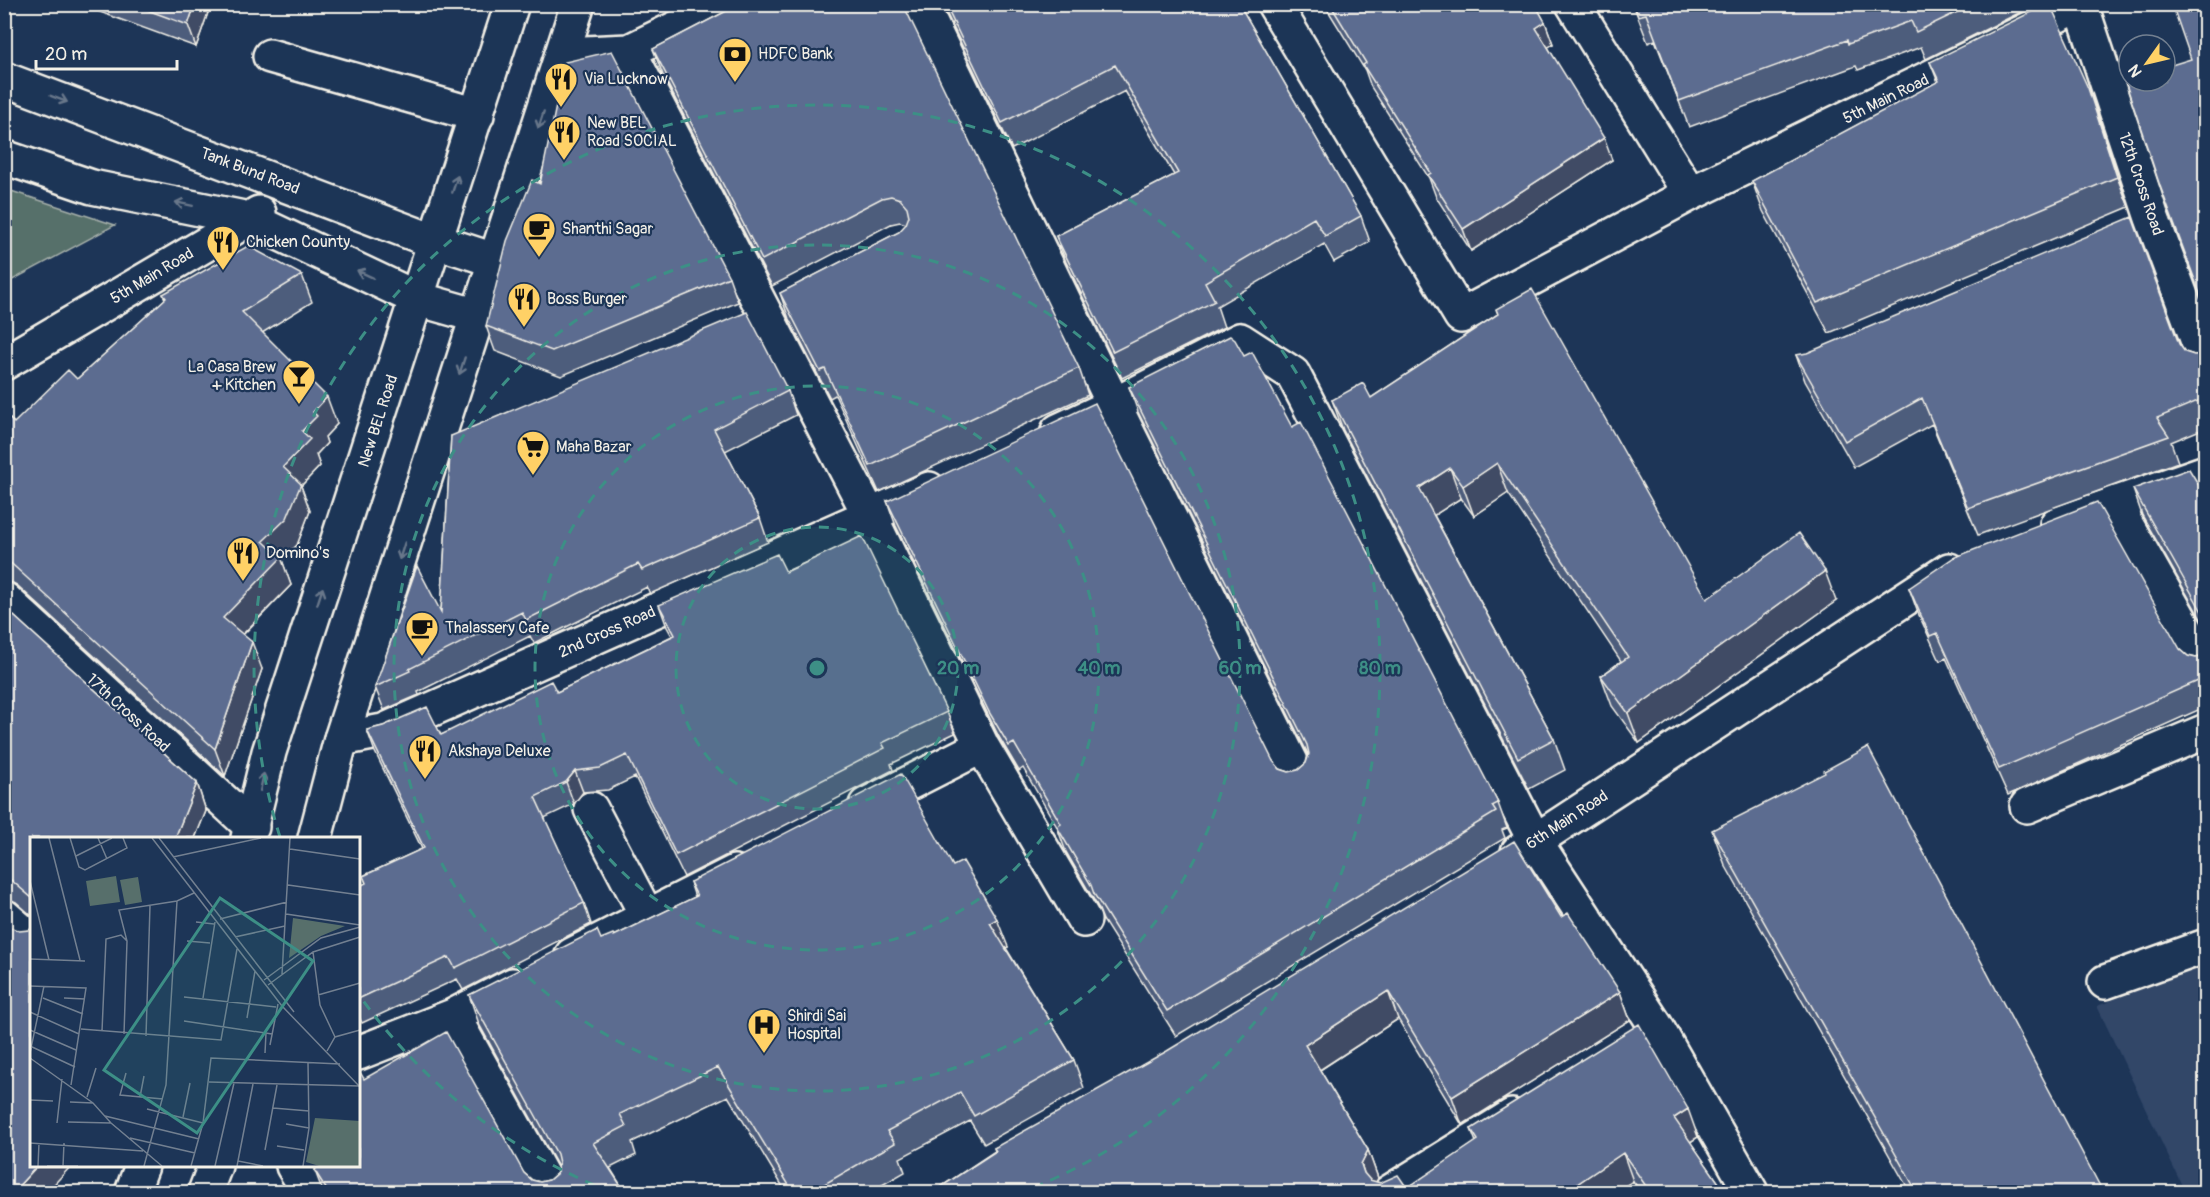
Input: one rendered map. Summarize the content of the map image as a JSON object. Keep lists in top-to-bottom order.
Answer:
{
  "streets": {
    "street": [
      "5th Main Road",
      "Tank Bund Road",
      "12th Cross Road",
      "New BEL Road",
      "2nd Cross Road",
      "17th Cross Road",
      "6th Main Road"
    ]
  },
  "crossings": [
    ["5th Main Road", "Tank Bund Road"],
    ["5th Main Road", "12th Cross Road"],
    ["Tank Bund Road", "New BEL Road"],
    ["New BEL Road", "17th Cross Road"]
  ],
  "places": {
    "bank": ["HDFC Bank"],
    "restaurant": [
      "Via Lucknow",
      "New BEL Road SOCIAL",
      "Chicken County",
      "Boss Burger",
      "Domino's",
      "Akshaya Deluxe"
    ],
    "cafe": ["Shanthi Sagar", "Thalassery Cafe"],
    "bar": ["La Casa Brew + Kitchen"],
    "supermarket": ["Maha Bazar"],
    "hospital": ["Shirdi Sai Hospital"]
  },
  "scale_bar": "20 m",
  "north": "bottom left",
  "rings": [
    "20 m",
    "40 m",
    "60 m",
    "80 m"
  ]
}
